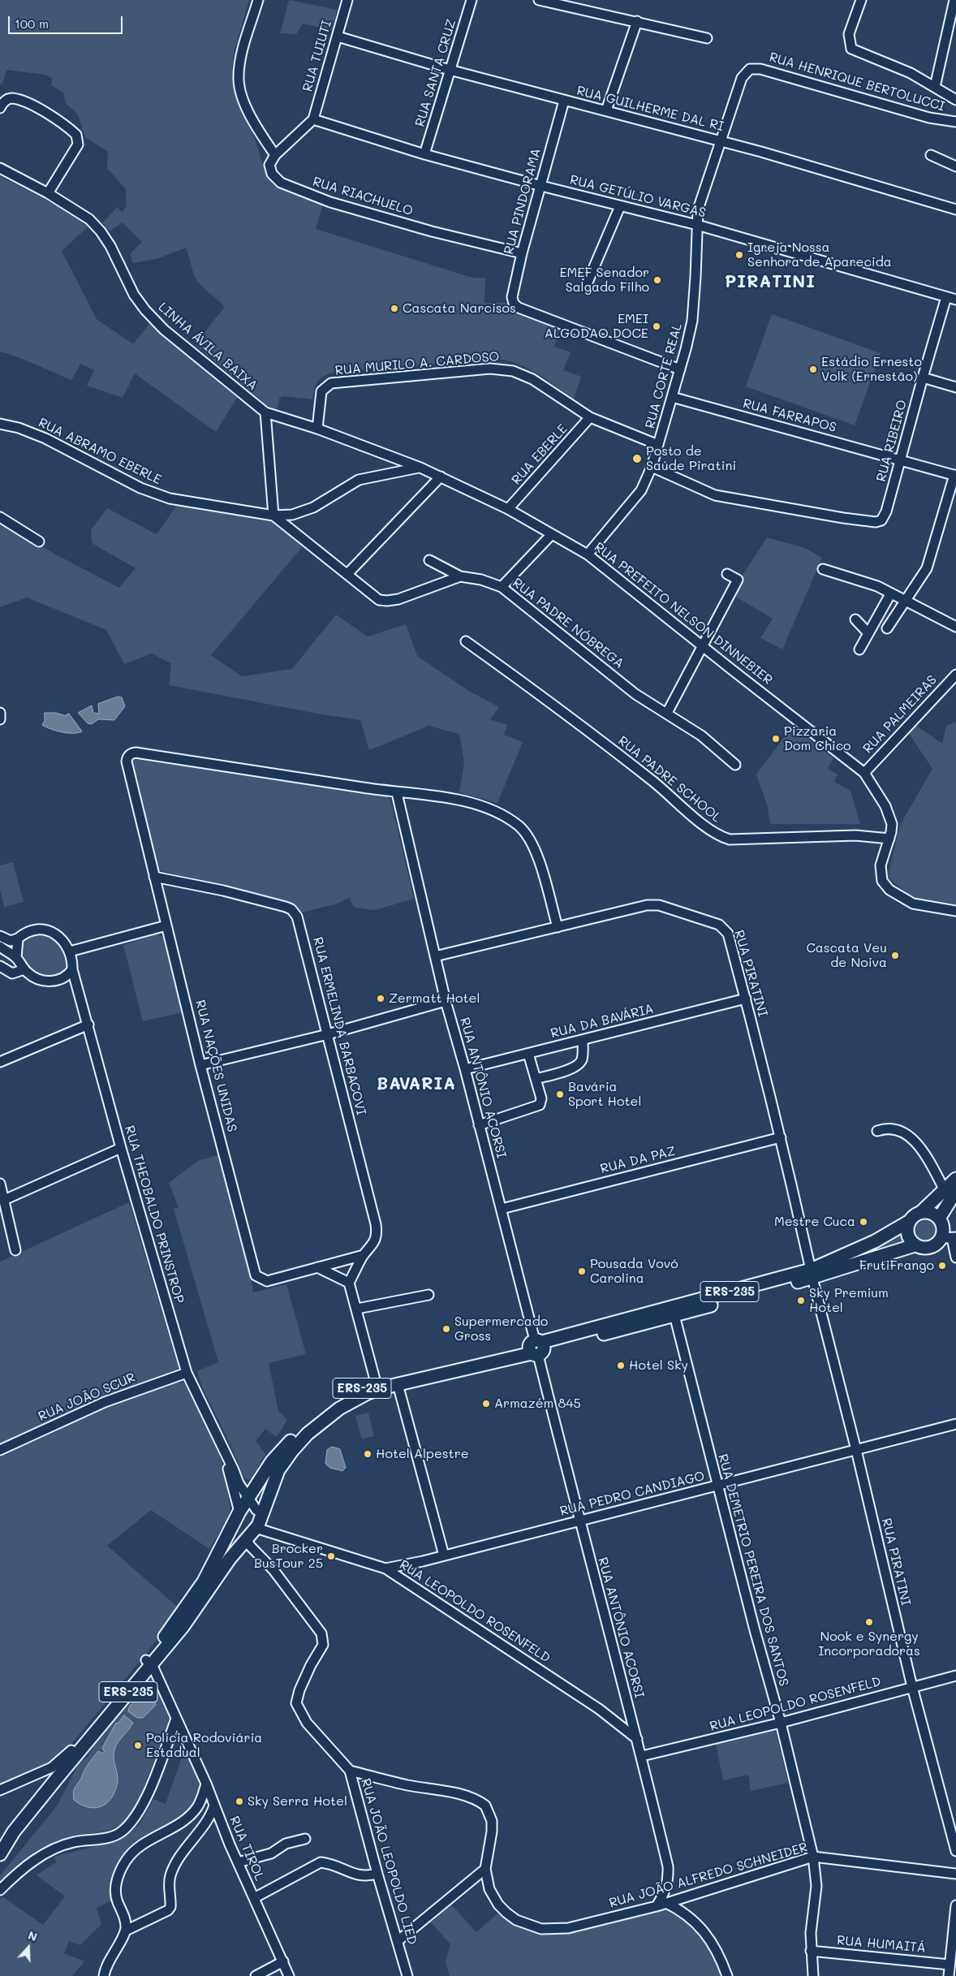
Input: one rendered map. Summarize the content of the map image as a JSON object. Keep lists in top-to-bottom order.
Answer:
{
  "streets": {
    "main road": ["ERS-235"],
    "street": [
      "RUA TUIUTI",
      "RUA SANTA CRUZ",
      "RUA HENRIQUE BERTOLUCCI",
      "RUA GUILHERME DAL RI",
      "RUA RIACHUELO",
      "RUA GETÚLIO VARGAS",
      "RUA PINDORAMA",
      "LINHA ÁVILA BAIXA",
      "RUA MURILO A. CARDOSO",
      "RUA CORTE REAL",
      "RUA FARRAPOS",
      "RUA RIBEIRO",
      "RUA ABRAMO EBERLE",
      "RUA EBERLE",
      "RUA PREFEITO NELSON DINNEBIER",
      "RUA PADRE NÓBREGA",
      "RUA PALMEIRAS",
      "RUA PADRE SCHOOL",
      "RUA PIRATINI",
      "RUA DA BAVÁRIA",
      "RUA ERMELINDA BARBACOVI",
      "RUA NAÇÕES UNIDAS",
      "RUA ANTÔNIO ACORSI",
      "RUA DA PAZ",
      "RUA THEOBALDO PRINSTROP",
      "RUA JOÃO SCUR",
      "RUA PEDRO CANDIAGO",
      "RUA DEMETRIO PEREIRA DOS SANTOS",
      "RUA LEOPOLDO ROSENFELD",
      "RUA TIROL",
      "RUA JOÃO LEOPOLDO LIED",
      "RUA JOÃO ALFREDO SCHNEIDER",
      "RUA HUMAITÁ"
    ]
  },
  "crossings": [
    ["RUA TUIUTI", "RUA GUILHERME DAL RI"],
    ["RUA TUIUTI", "RUA GETÚLIO VARGAS"],
    ["RUA SANTA CRUZ", "RUA GUILHERME DAL RI"],
    ["RUA SANTA CRUZ", "RUA GETÚLIO VARGAS"],
    ["RUA HENRIQUE BERTOLUCCI", "RUA CORTE REAL"],
    ["RUA GUILHERME DAL RI", "RUA PINDORAMA"],
    ["RUA GUILHERME DAL RI", "RUA CORTE REAL"],
    ["RUA RIACHUELO", "RUA PINDORAMA"],
    ["RUA GETÚLIO VARGAS", "RUA PINDORAMA"],
    ["RUA GETÚLIO VARGAS", "RUA CORTE REAL"],
    ["RUA GETÚLIO VARGAS", "RUA RIBEIRO"],
    ["RUA PINDORAMA", "RUA CORTE REAL"],
    ["LINHA ÁVILA BAIXA", "RUA PREFEITO NELSON DINNEBIER"],
    ["RUA MURILO A. CARDOSO", "RUA CORTE REAL"],
    ["RUA MURILO A. CARDOSO", "RUA EBERLE"],
    ["RUA MURILO A. CARDOSO", "RUA PREFEITO NELSON DINNEBIER"],
    ["RUA CORTE REAL", "RUA FARRAPOS"],
    ["RUA CORTE REAL", "RUA RIBEIRO"],
    ["RUA CORTE REAL", "RUA PREFEITO NELSON DINNEBIER"],
    ["RUA FARRAPOS", "RUA RIBEIRO"],
    ["RUA ABRAMO EBERLE", "RUA PREFEITO NELSON DINNEBIER"],
    ["RUA ABRAMO EBERLE", "RUA PADRE NÓBREGA"],
    ["RUA EBERLE", "RUA PREFEITO NELSON DINNEBIER"],
    ["RUA PREFEITO NELSON DINNEBIER", "RUA PALMEIRAS"],
    ["RUA PREFEITO NELSON DINNEBIER", "RUA PADRE SCHOOL"],
    ["RUA PIRATINI", "RUA DA BAVÁRIA"],
    ["RUA PIRATINI", "RUA ANTÔNIO ACORSI"],
    ["RUA PIRATINI", "RUA DA PAZ"],
    ["RUA PIRATINI", "ERS-235"],
    ["RUA PIRATINI", "RUA PEDRO CANDIAGO"],
    ["RUA PIRATINI", "RUA LEOPOLDO ROSENFELD"],
    ["RUA DA BAVÁRIA", "RUA ANTÔNIO ACORSI"],
    ["RUA ERMELINDA BARBACOVI", "RUA NAÇÕES UNIDAS"],
    ["RUA NAÇÕES UNIDAS", "RUA ANTÔNIO ACORSI"],
    ["RUA ANTÔNIO ACORSI", "RUA DA PAZ"],
    ["RUA ANTÔNIO ACORSI", "ERS-235"],
    ["RUA ANTÔNIO ACORSI", "RUA PEDRO CANDIAGO"],
    ["RUA ANTÔNIO ACORSI", "RUA LEOPOLDO ROSENFELD"],
    ["RUA ANTÔNIO ACORSI", "RUA JOÃO ALFREDO SCHNEIDER"],
    ["RUA THEOBALDO PRINSTROP", "ERS-235"],
    ["RUA THEOBALDO PRINSTROP", "RUA JOÃO SCUR"],
    ["RUA THEOBALDO PRINSTROP", "RUA LEOPOLDO ROSENFELD"],
    ["ERS-235", "RUA DEMETRIO PEREIRA DOS SANTOS"],
    ["ERS-235", "RUA LEOPOLDO ROSENFELD"],
    ["ERS-235", "RUA TIROL"],
    ["ERS-235", "RUA JOÃO LEOPOLDO LIED"],
    ["RUA PEDRO CANDIAGO", "RUA DEMETRIO PEREIRA DOS SANTOS"],
    ["RUA PEDRO CANDIAGO", "RUA LEOPOLDO ROSENFELD"],
    ["RUA DEMETRIO PEREIRA DOS SANTOS", "RUA LEOPOLDO ROSENFELD"],
    ["RUA DEMETRIO PEREIRA DOS SANTOS", "RUA JOÃO ALFREDO SCHNEIDER"],
    ["RUA DEMETRIO PEREIRA DOS SANTOS", "RUA HUMAITÁ"]
  ],
  "districts": ["PIRATINI", "BAVARIA"],
  "places": [
    "Igreja Nossa Senhora de Aparecida",
    "EMEF Senador Salgado Filho",
    "Cascata Narcisos",
    "EMEI ALGODAO DOCE",
    "Estádio Ernesto Volk (Ernestão)",
    "Posto de Saúde Piratini",
    "Pizzaria Dom Chico",
    "Cascata Veu de Noiva",
    "Zermatt Hotel",
    "Bavária Sport Hotel",
    "Mestre Cuca",
    "FrutiFrango",
    "Pousada Vovó Carolina",
    "Sky Premium Hotel",
    "Supermercado Gross",
    "Hotel Sky",
    "Armazém 845",
    "Hotel Alpestre",
    "Brocker BusTour 25",
    "Nook e Synergy Incorporadoras",
    "Polícia Rodoviária Estadual",
    "Sky Serra Hotel"
  ],
  "scale_bar": "100 m",
  "north": "top"
}
